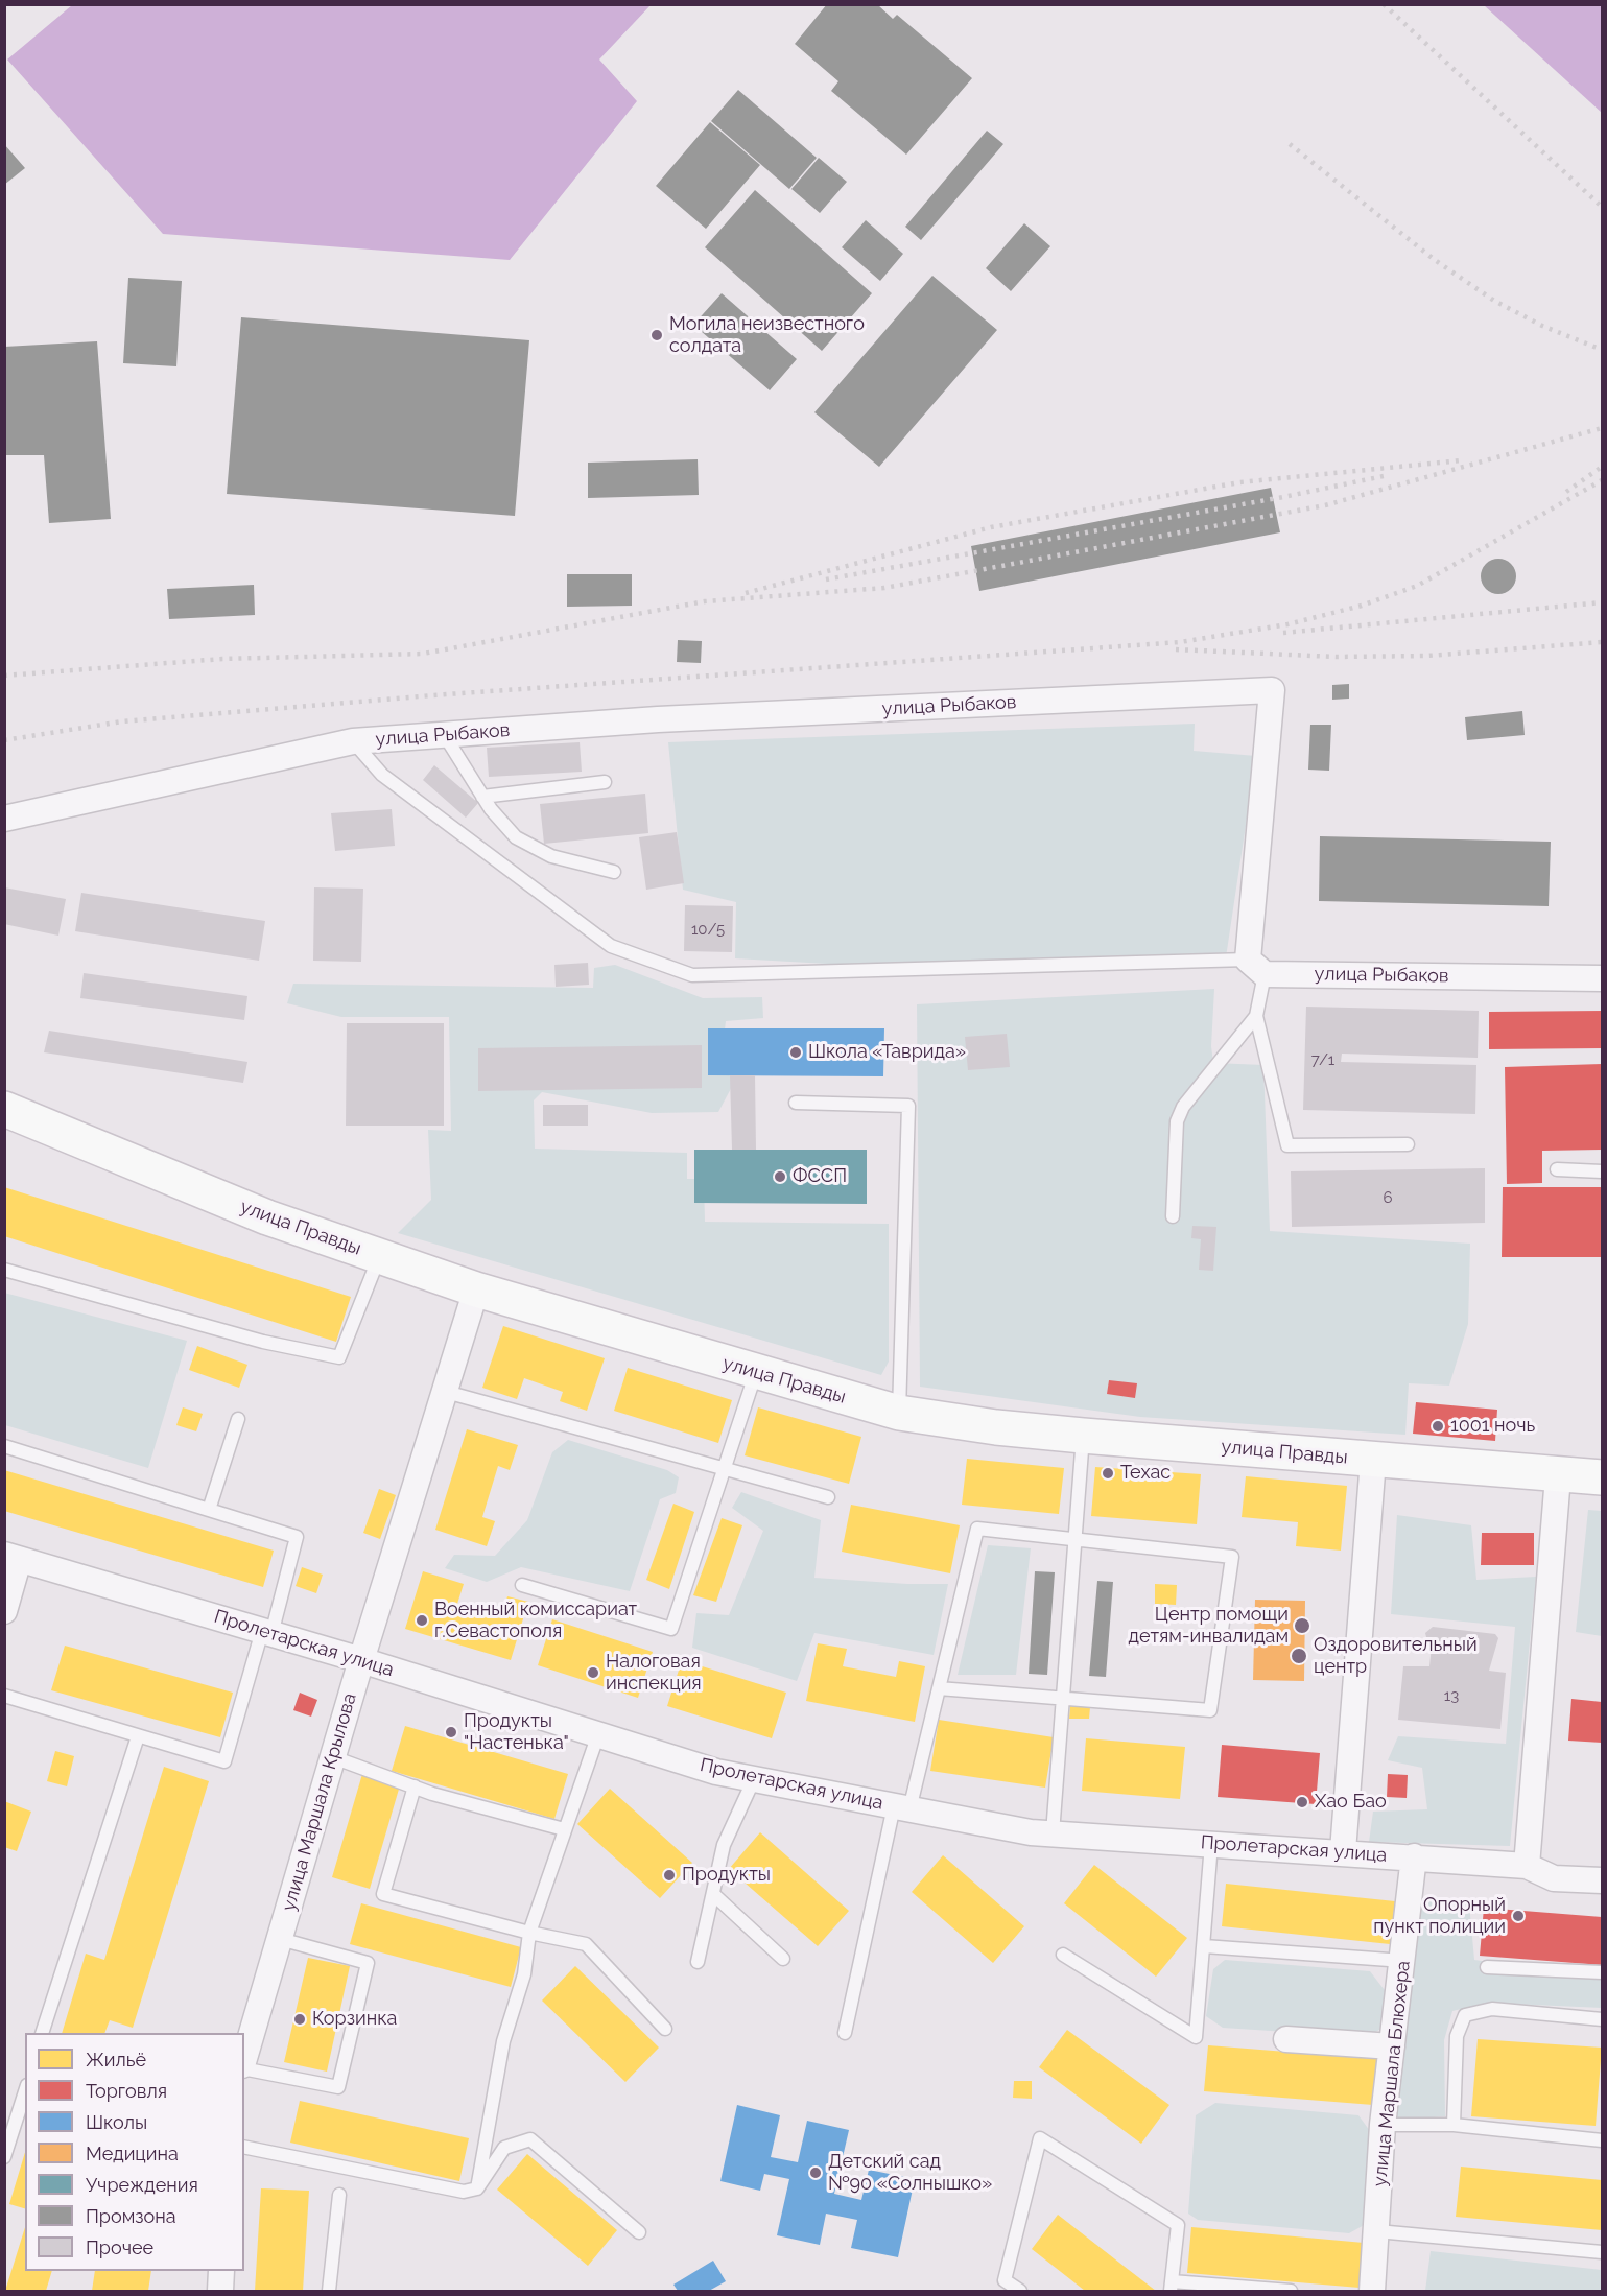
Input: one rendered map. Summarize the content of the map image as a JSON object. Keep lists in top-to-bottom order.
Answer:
{
  "streets": {
    "main road": ["улица Правды"],
    "street": [
      "улица Рыбаков",
      "Пролетарская улица",
      "улица Маршала Крылова",
      "улица Маршала Блюхера"
    ]
  },
  "crossings": [
    ["улица Правды", "улица Маршала Крылова"],
    ["Пролетарская улица", "улица Маршала Крылова"],
    ["Пролетарская улица", "улица Маршала Блюхера"]
  ],
  "places": [
    "Могила неизвестного солдата",
    "Школа «Таврида»",
    "ФССП",
    "1001 ночь",
    "Техас",
    "Военный комиссариат г.Севастополя",
    "Центр помощи детям-инвалидам",
    "Оздоровительный центр",
    "Налоговая инспекция",
    "Продукты \"Настенька\"",
    "Хао Бао",
    "Продукты",
    "Опорный пункт полиции",
    "Корзинка",
    "Детский сад №90 «Солнышко»"
  ],
  "house_numbers": [
    "10/5",
    "7/1",
    "6",
    "13"
  ],
  "legend": [
    "Жильё",
    "Торговля",
    "Школы",
    "Медицина",
    "Учреждения",
    "Промзона",
    "Прочее"
  ]
}
